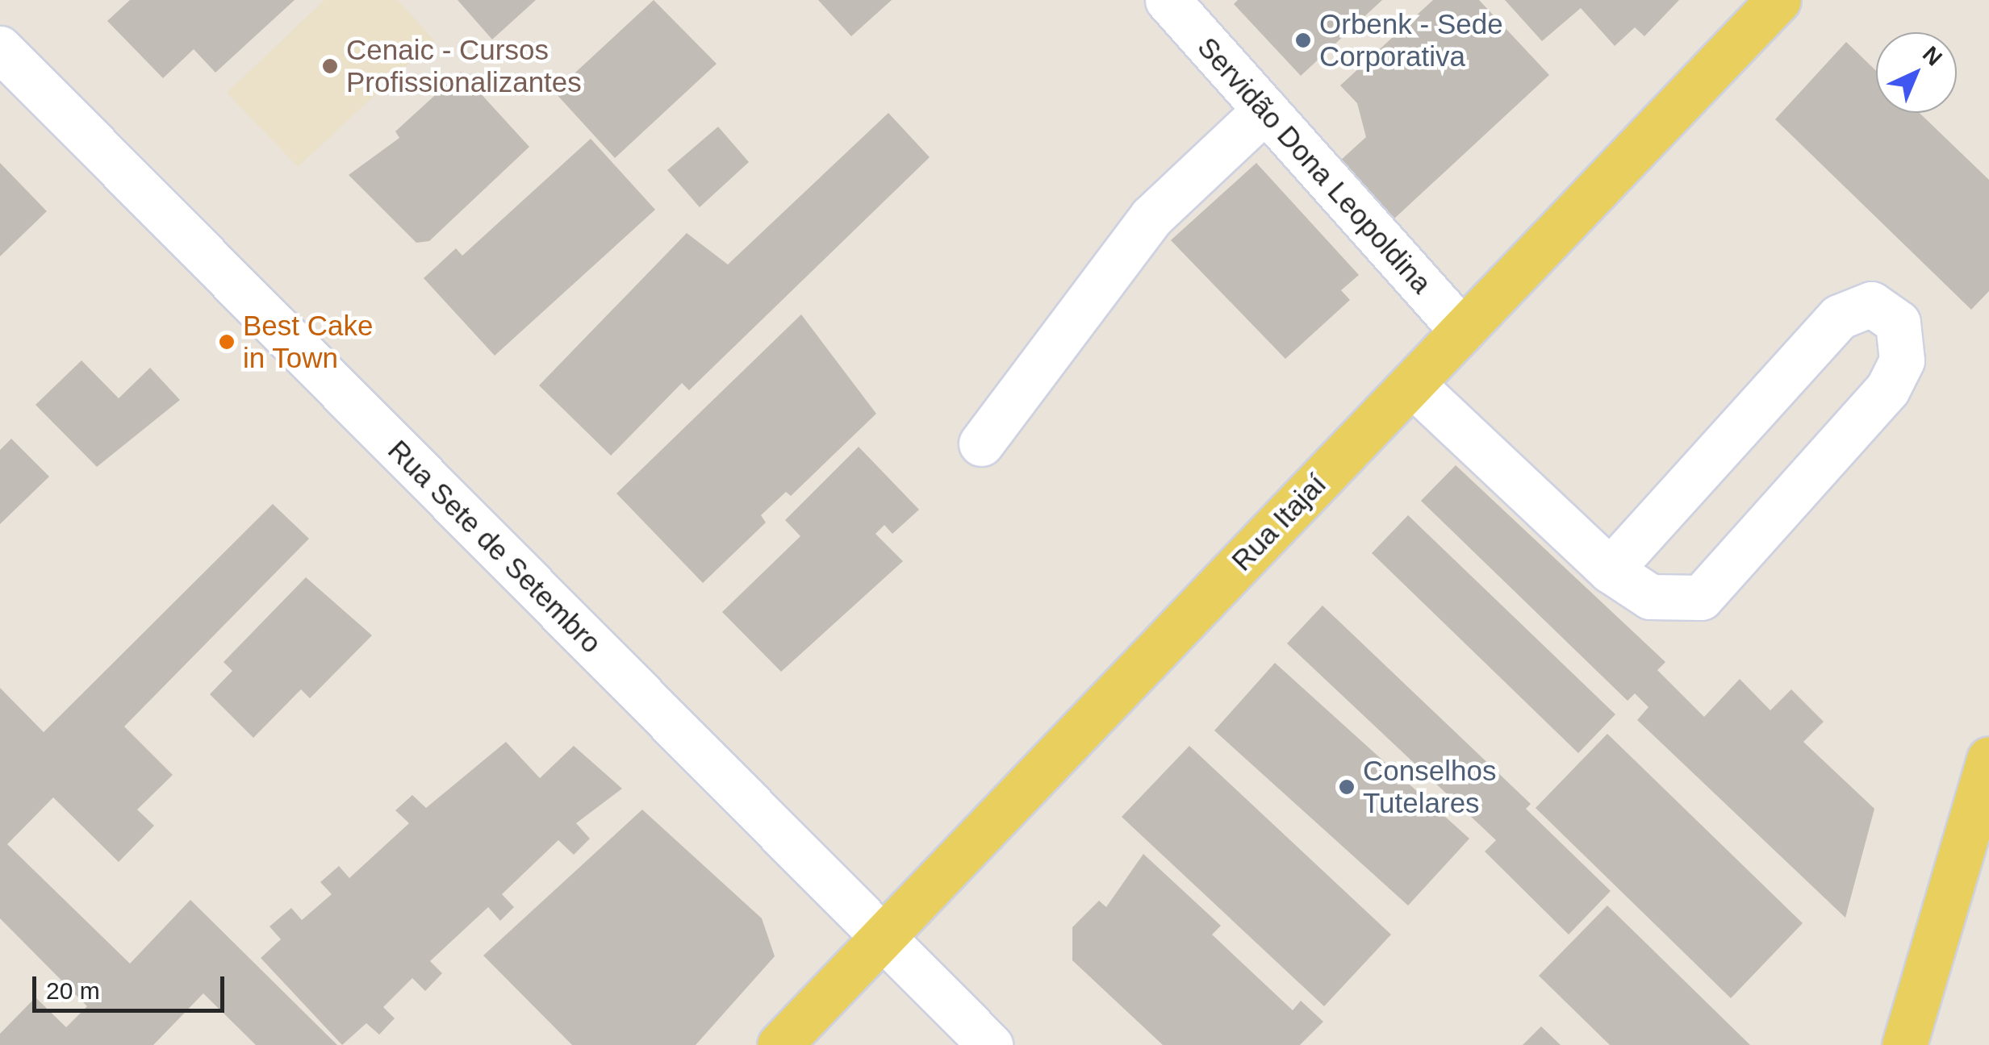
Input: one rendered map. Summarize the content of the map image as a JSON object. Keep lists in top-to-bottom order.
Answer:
{
  "streets": {
    "main road": ["Rua Itajaí"],
    "street": ["Servidão Dona Leopoldina", "Rua Sete de Setembro"]
  },
  "crossings": [
    ["Servidão Dona Leopoldina", "Rua Itajaí"],
    ["Rua Itajaí", "Rua Sete de Setembro"]
  ],
  "places": [
    "Orbenk - Sede Corporativa",
    "Cenaic - Cursos Profissionalizantes",
    "Best Cake in Town",
    "Conselhos Tutelares"
  ],
  "scale_bar": "20 m",
  "north": "top right"
}
